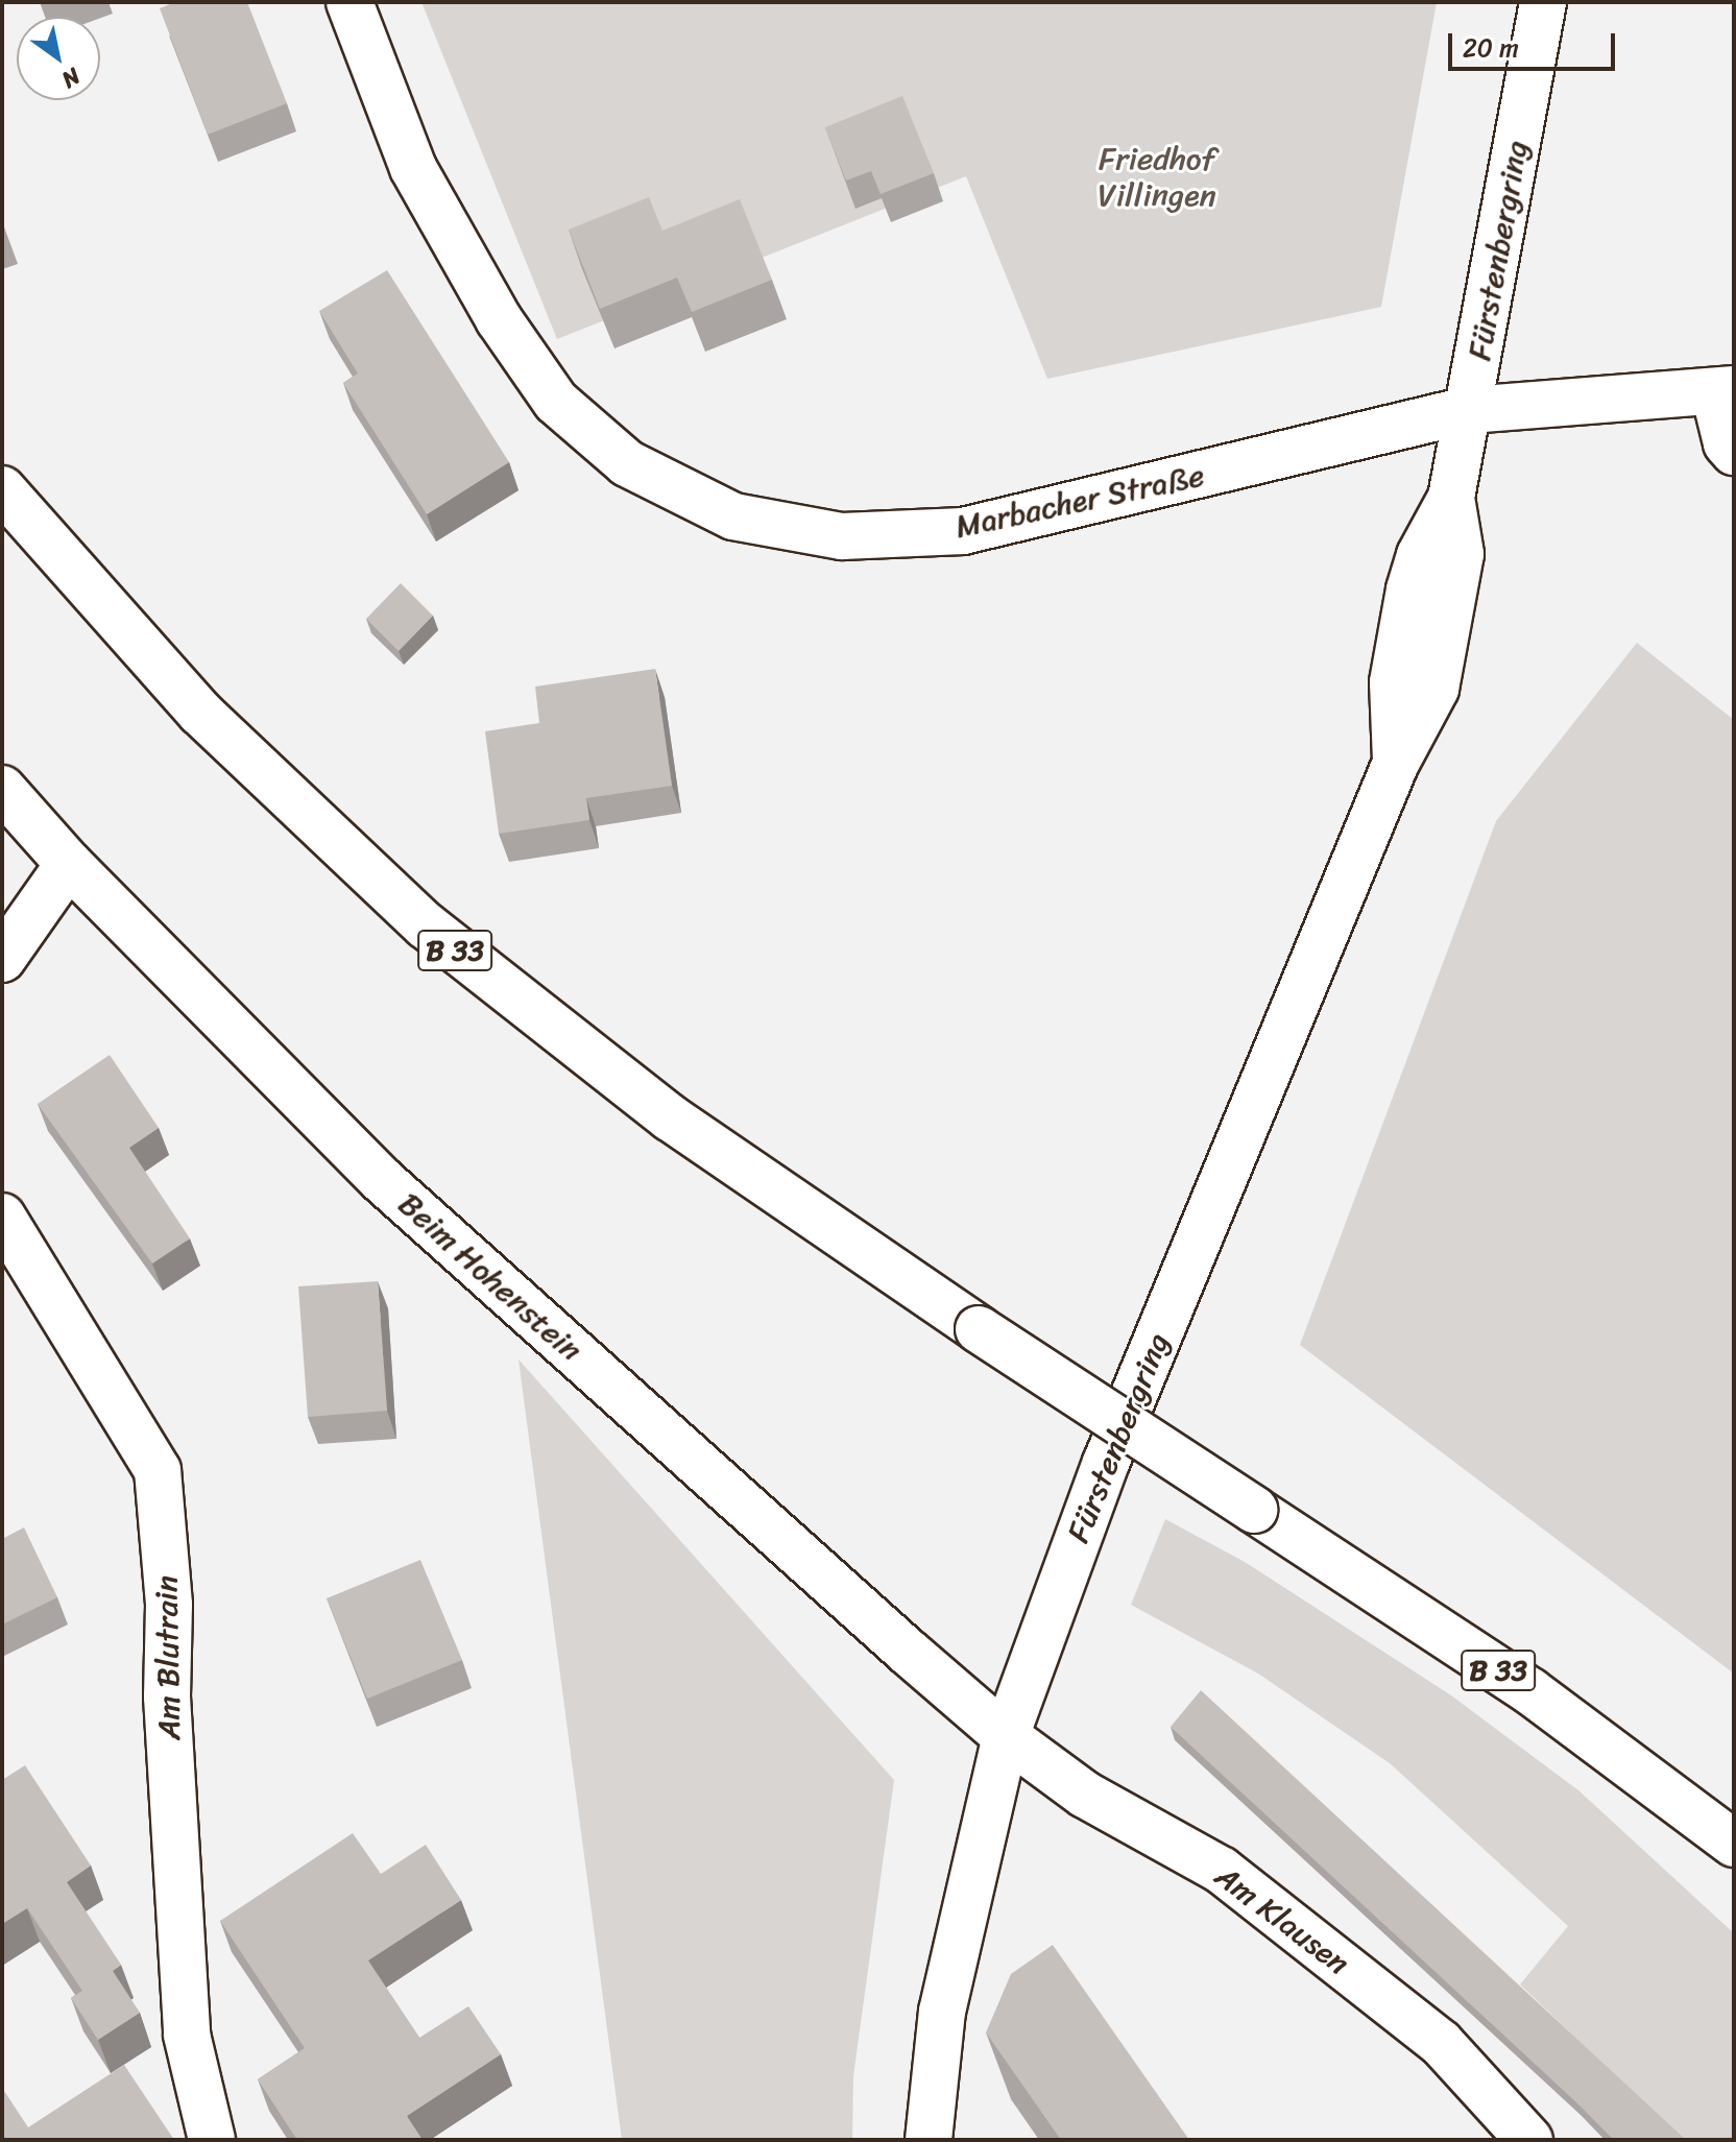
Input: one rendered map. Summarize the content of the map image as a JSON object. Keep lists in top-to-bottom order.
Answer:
{
  "streets": {
    "street": [
      "Fürstenbergring",
      "Marbacher Straße",
      "B 33",
      "Beim Hohenstein",
      "Am Blutrain",
      "Am Klausen"
    ]
  },
  "crossings": [
    ["Fürstenbergring", "Marbacher Straße"],
    ["Fürstenbergring", "Beim Hohenstein"],
    ["Fürstenbergring", "Am Klausen"],
    ["Beim Hohenstein", "Am Klausen"]
  ],
  "parks": ["Friedhof Villingen"],
  "scale_bar": "20 m",
  "north": "bottom right"
}
